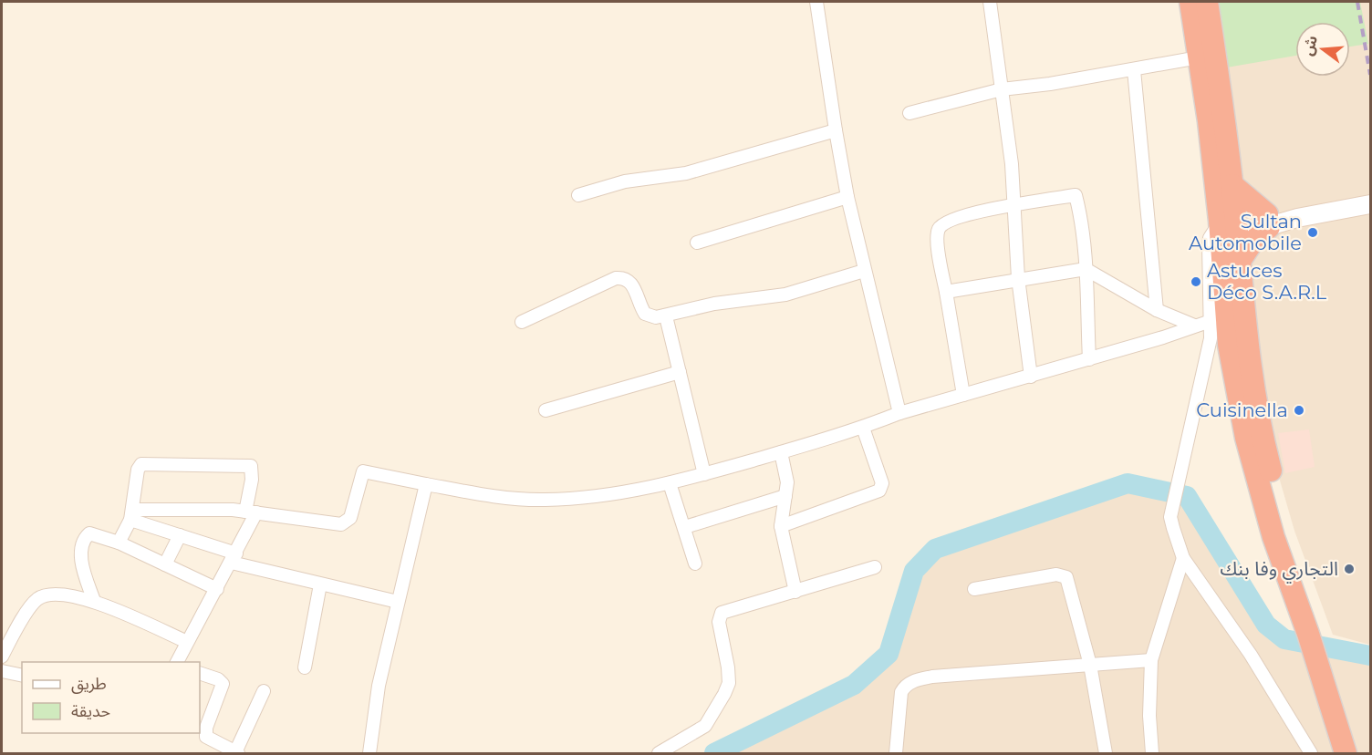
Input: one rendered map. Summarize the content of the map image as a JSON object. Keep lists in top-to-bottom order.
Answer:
{
  "places": [
    "Sultan Automobile",
    "Astuces Déco S.A.R.L",
    "Cuisinella",
    "التجاري وفا بنك"
  ],
  "legend": ["طريق", "حديقة"],
  "north": "left"
}
